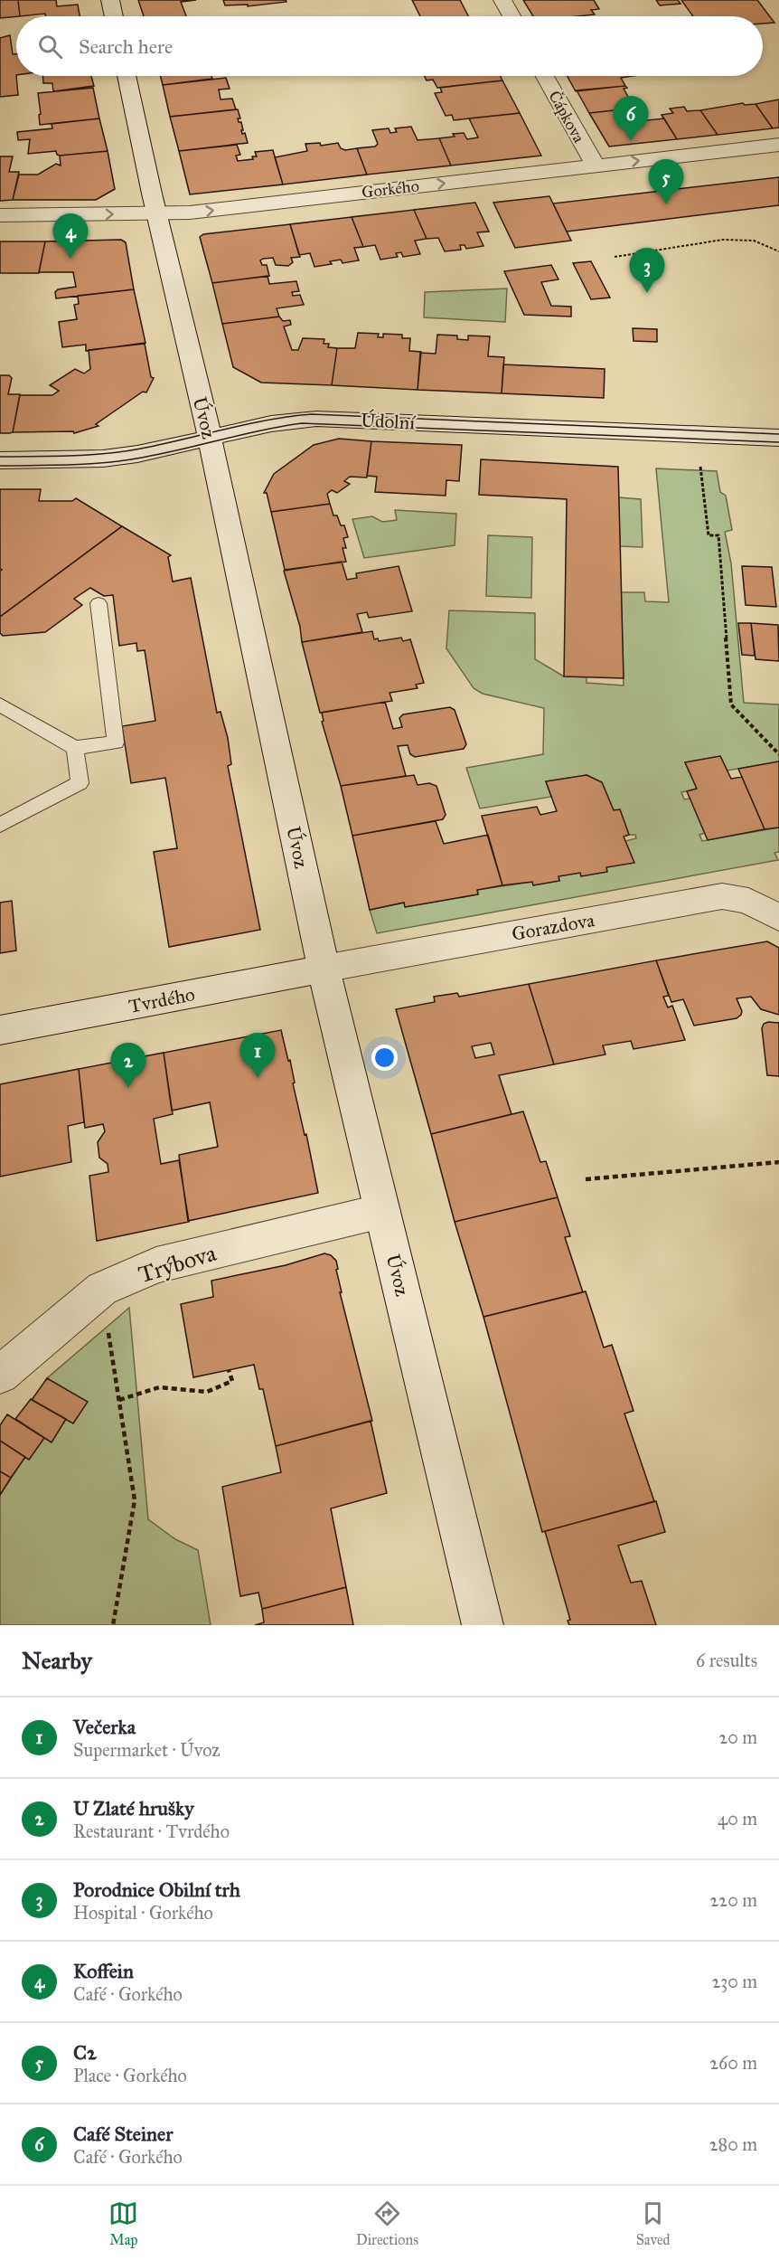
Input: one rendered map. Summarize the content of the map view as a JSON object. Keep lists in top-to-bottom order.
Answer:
{
  "streets": {
    "street": [
      "Čápkova",
      "Gorkého",
      "Úvoz",
      "Údolní",
      "Gorazdova",
      "Tvrdého",
      "Trýbova"
    ]
  },
  "crossings": [
    ["Čápkova", "Gorkého"],
    ["Gorkého", "Úvoz"],
    ["Úvoz", "Údolní"],
    ["Úvoz", "Gorazdova"],
    ["Úvoz", "Tvrdého"],
    ["Úvoz", "Trýbova"],
    ["Gorazdova", "Tvrdého"]
  ],
  "one_way": ["Gorkého"],
  "page": {
    "search": "Search here",
    "pins": [
      "6",
      "5",
      "4",
      "3",
      "1",
      "2"
    ],
    "heading": ["Nearby", "6 results"],
    "list": [
      {
        "mark": "1",
        "name": "Večerka",
        "note": "Supermarket · Úvoz",
        "value": "20 m"
      },
      {
        "mark": "2",
        "name": "U Zlaté hrušky",
        "note": "Restaurant · Tvrdého",
        "value": "40 m"
      },
      {
        "mark": "3",
        "name": "Porodnice Obilní trh",
        "note": "Hospital · Gorkého",
        "value": "220 m"
      },
      {
        "mark": "4",
        "name": "Koffein",
        "note": "Café · Gorkého",
        "value": "230 m"
      },
      {
        "mark": "5",
        "name": "C2",
        "note": "Place · Gorkého",
        "value": "260 m"
      },
      {
        "mark": "6",
        "name": "Café Steiner",
        "note": "Café · Gorkého",
        "value": "280 m"
      }
    ],
    "nav": ["Map", "Directions", "Saved"]
  }
}
